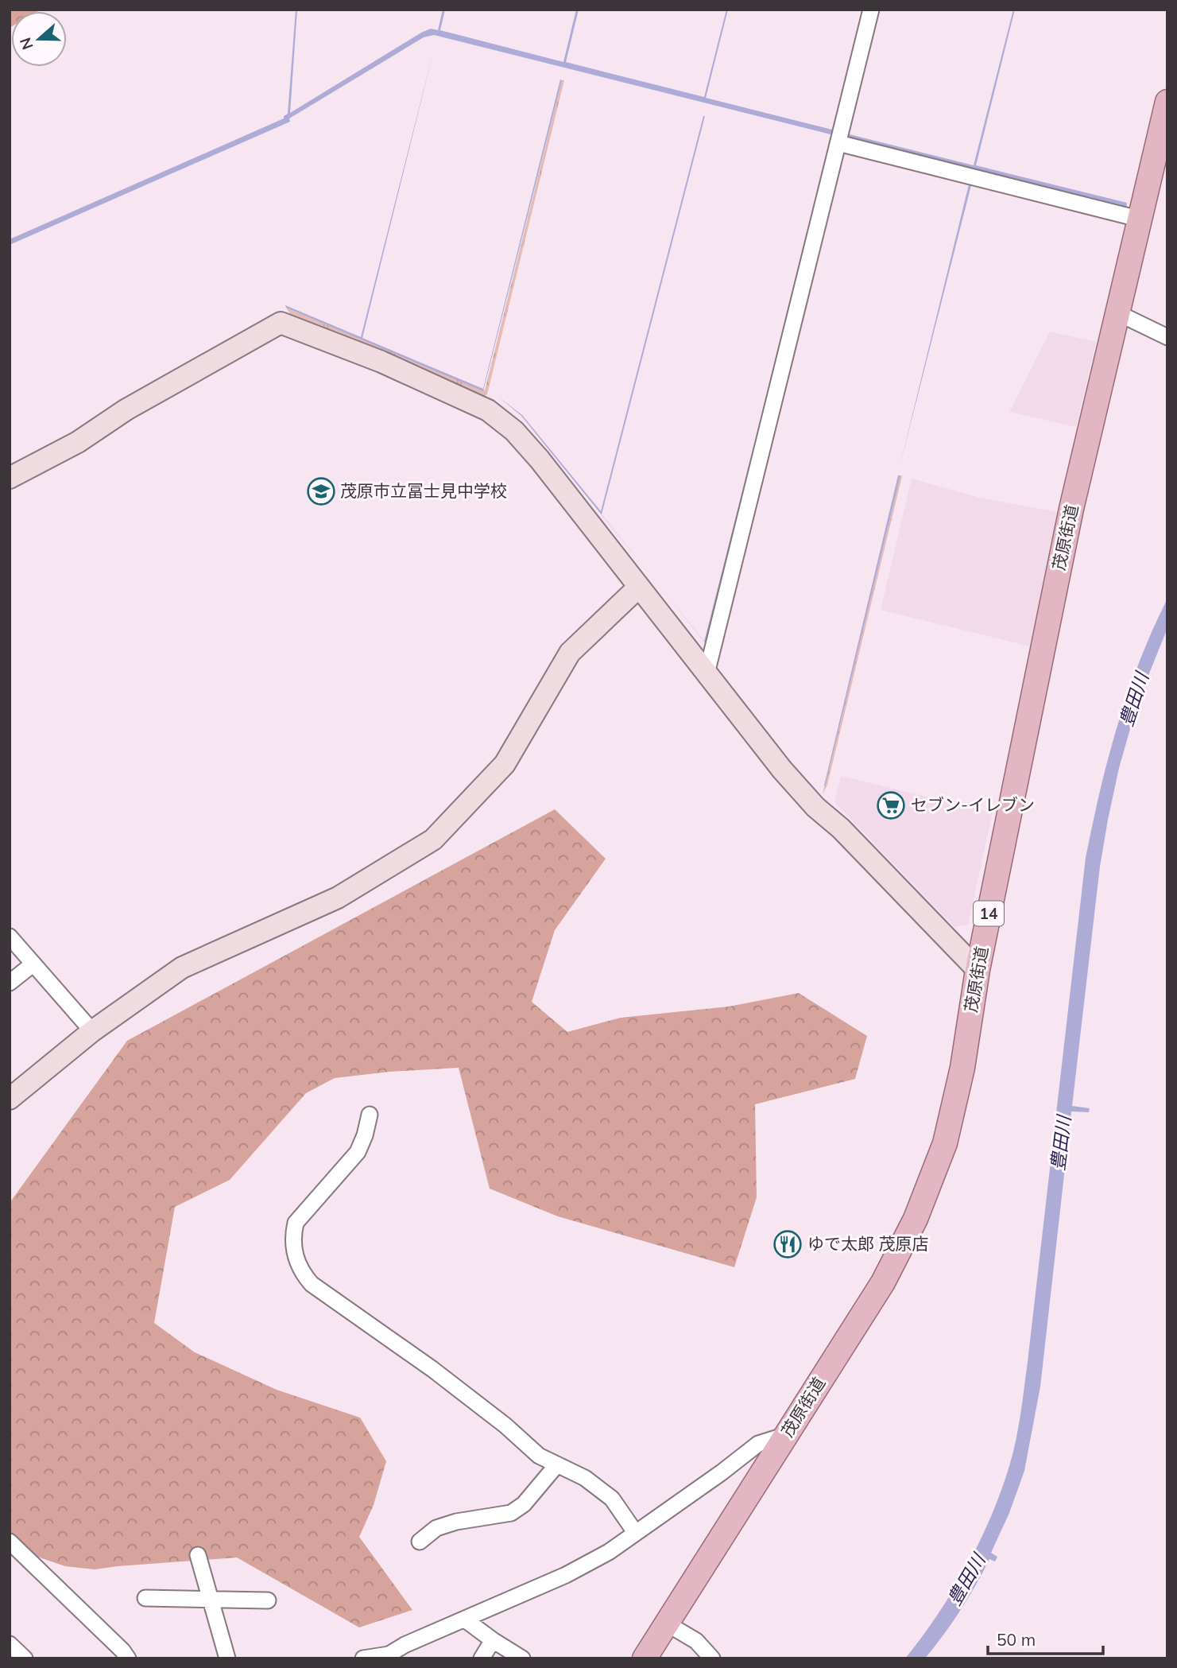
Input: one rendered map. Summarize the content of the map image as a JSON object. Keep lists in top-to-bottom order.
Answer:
{
  "streets": {
    "main road": ["茂原街道", "14"]
  },
  "water": ["豊田川"],
  "places": {
    "school or university": ["茂原市立冨士見中学校"],
    "supermarket": ["セブン-イレブン"],
    "restaurant": ["ゆで太郎 茂原店"]
  },
  "scale_bar": "50 m",
  "north": "left"
}
